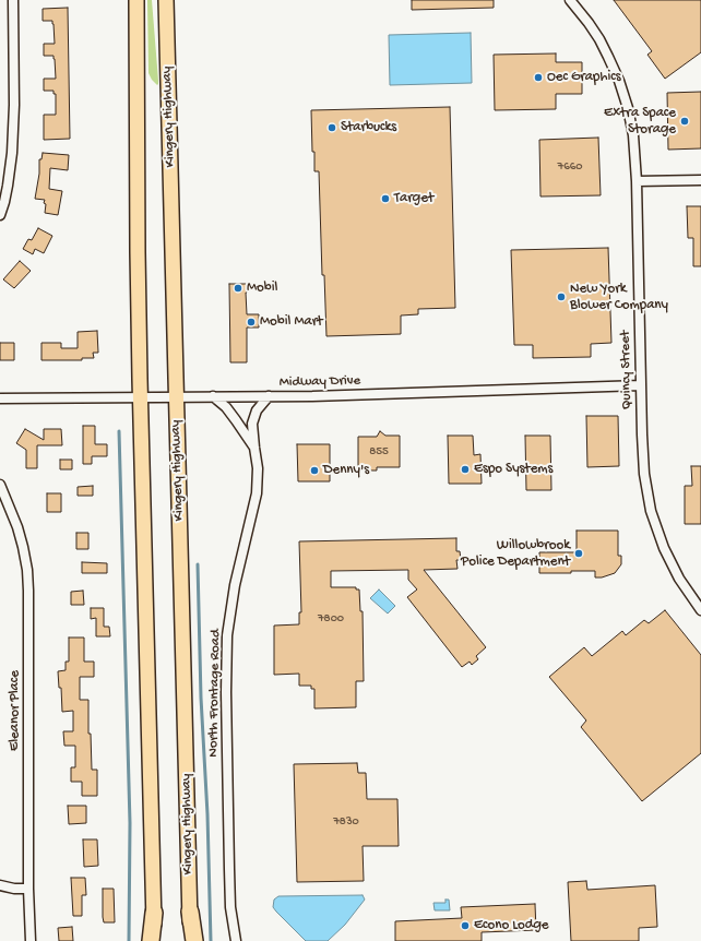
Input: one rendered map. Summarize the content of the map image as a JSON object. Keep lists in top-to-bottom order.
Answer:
{
  "streets": {
    "highway": ["Kingery Highway"],
    "street": [
      "Quincy Street",
      "Midway Drive",
      "North Frontage Road",
      "Eleanor Place"
    ]
  },
  "crossings": [
    ["Kingery Highway", "Midway Drive"],
    ["Quincy Street", "Midway Drive"],
    ["Midway Drive", "North Frontage Road"]
  ],
  "places": [
    "Oec Graphics",
    "Extra Space Storage",
    "Starbucks",
    "Target",
    "Mobil",
    "New York Blower Company",
    "Mobil Mart",
    "Espo Systems",
    "Denny's",
    "Willowbrook Police Department",
    "Econo Lodge"
  ],
  "house_numbers": [
    "7660",
    "855",
    "7800",
    "7830"
  ]
}
